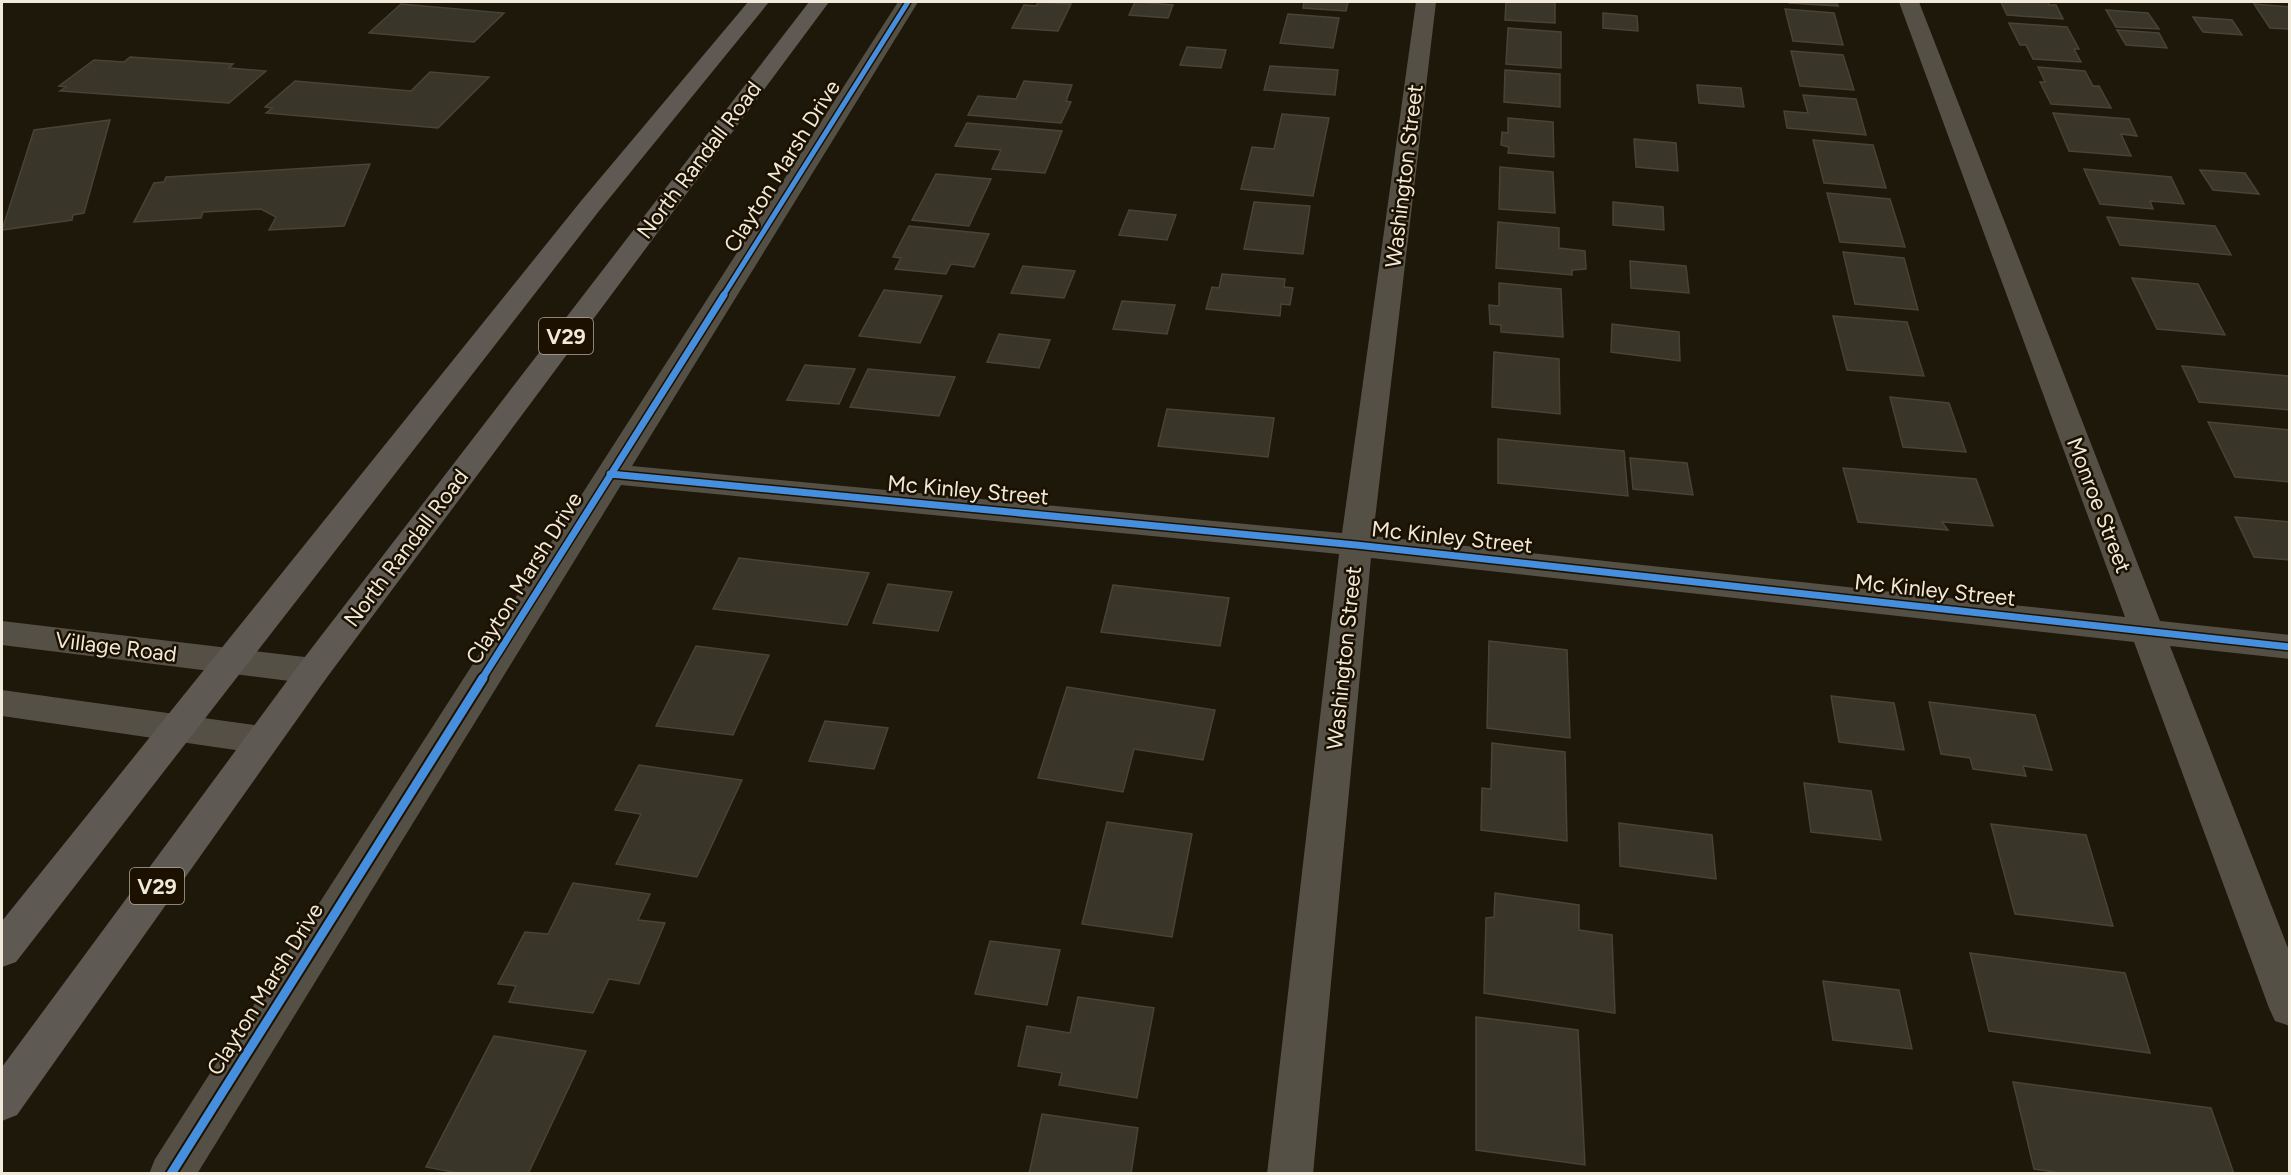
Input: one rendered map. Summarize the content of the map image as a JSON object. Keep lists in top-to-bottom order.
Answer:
{
  "streets": {
    "main road": ["North Randall Road", "V29"],
    "street": [
      "Clayton Marsh Drive",
      "Washington Street",
      "Mc Kinley Street",
      "Monroe Street",
      "Village Road"
    ]
  },
  "crossings": [
    ["North Randall Road", "Village Road"],
    ["Clayton Marsh Drive", "Mc Kinley Street"],
    ["Washington Street", "Mc Kinley Street"],
    ["V29", "Village Road"],
    ["Mc Kinley Street", "Monroe Street"]
  ]
}
